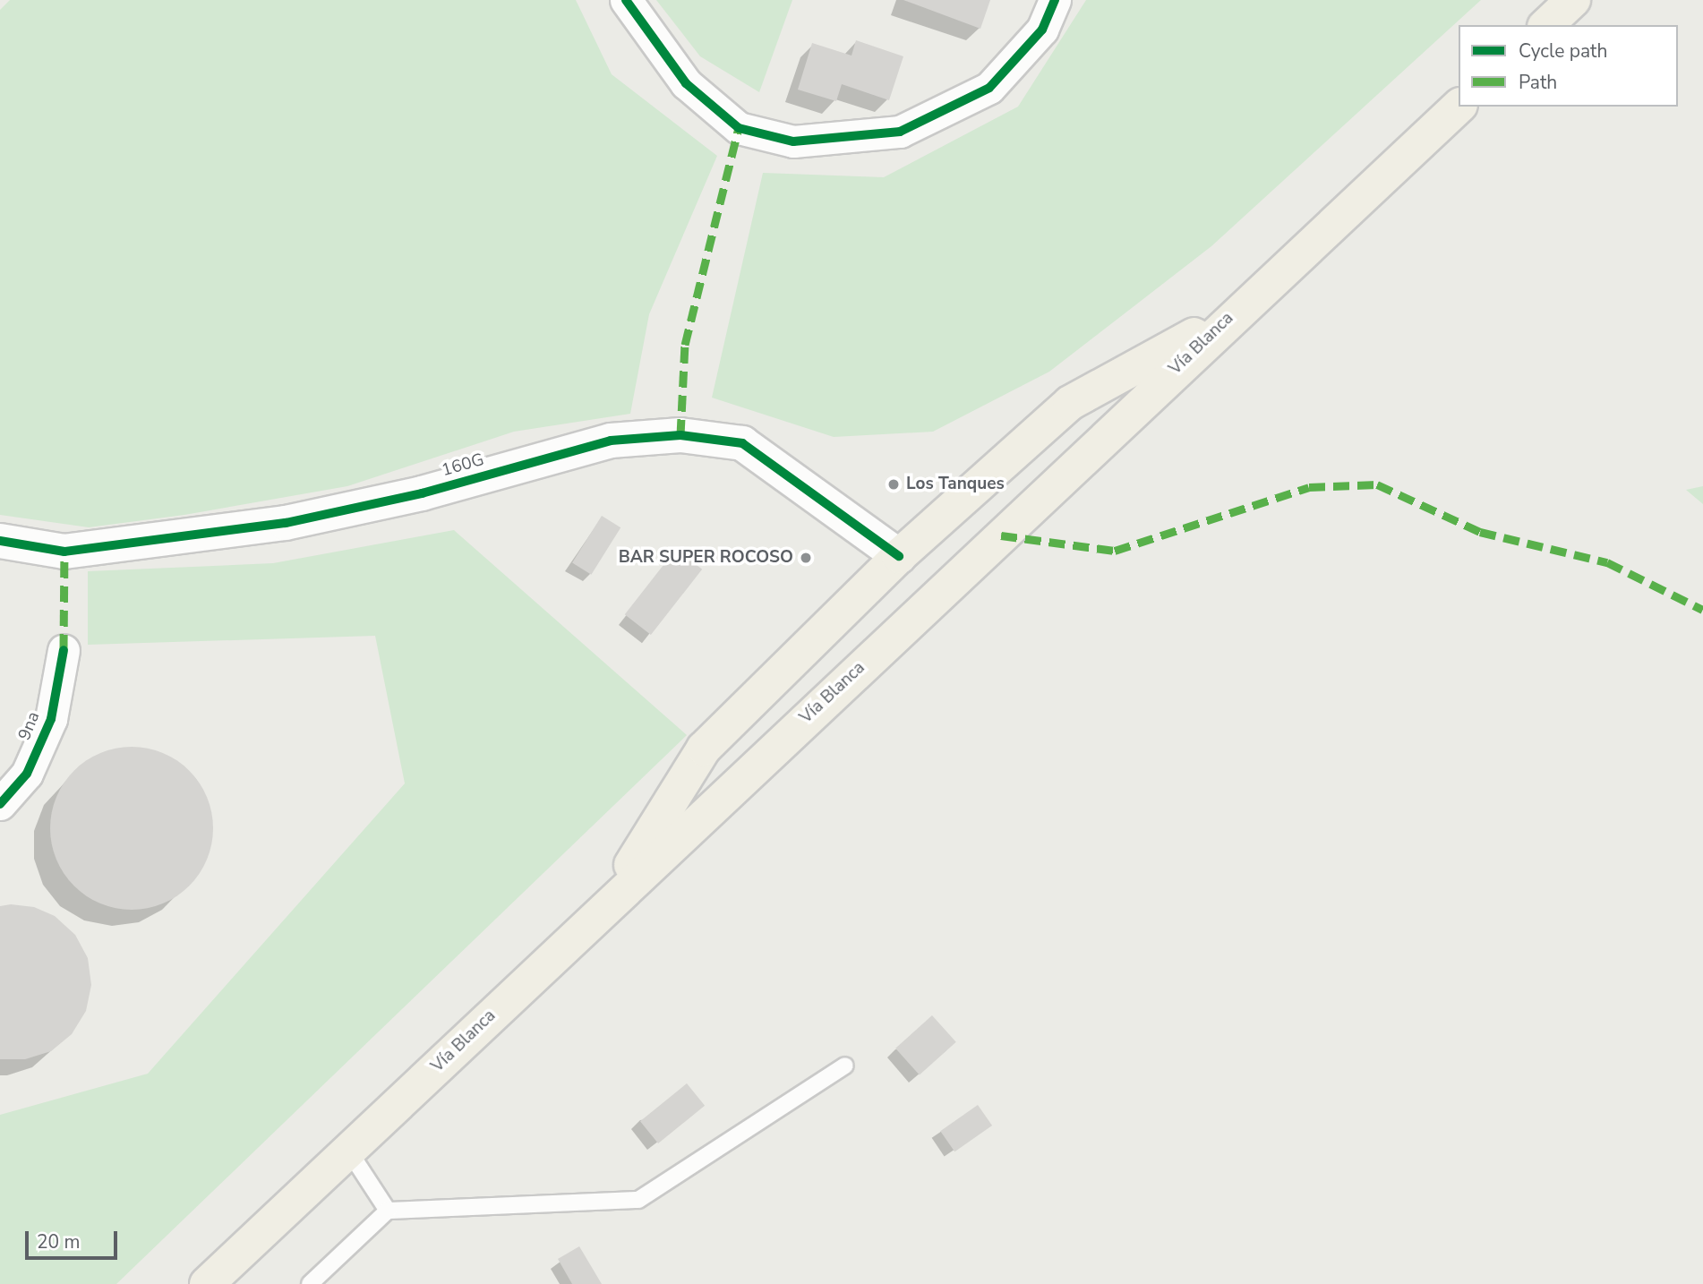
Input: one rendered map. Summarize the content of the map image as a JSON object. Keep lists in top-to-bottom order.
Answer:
{
  "streets": {
    "highway": ["Vía Blanca"],
    "street": ["160G", "9na"]
  },
  "places": ["Los Tanques", "BAR SUPER ROCOSO"],
  "legend": ["Cycle path", "Path"],
  "scale_bar": "20 m"
}
